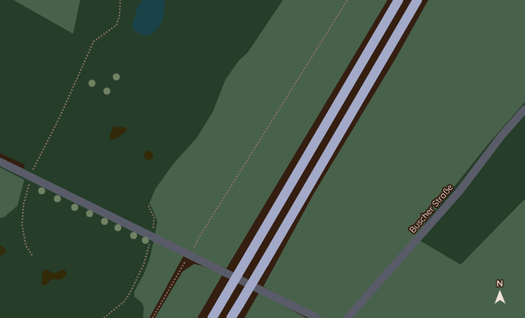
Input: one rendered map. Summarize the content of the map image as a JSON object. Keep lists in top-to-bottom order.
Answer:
{
  "streets": {
    "lane": ["Buscher Straße"]
  },
  "north": "top"
}
